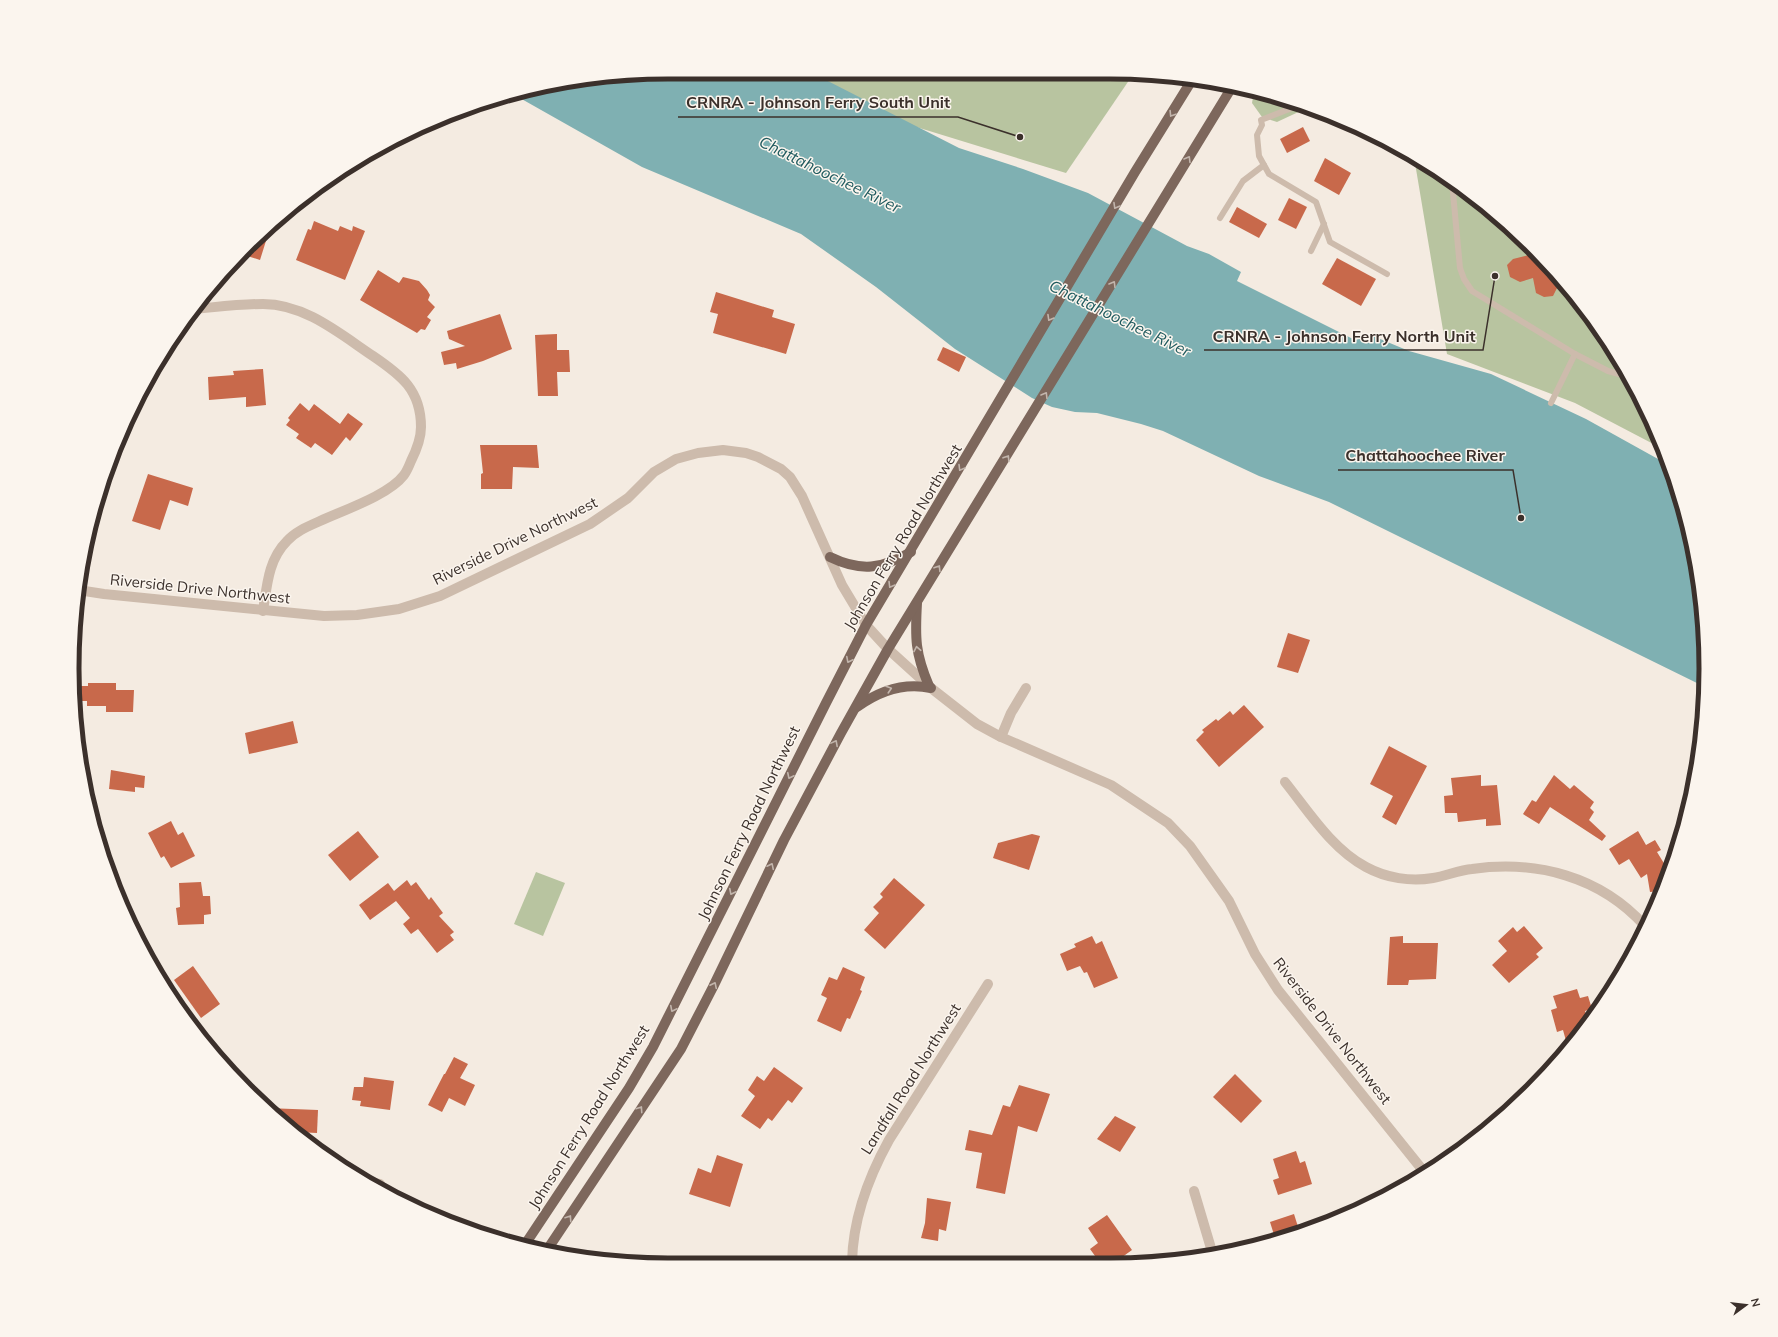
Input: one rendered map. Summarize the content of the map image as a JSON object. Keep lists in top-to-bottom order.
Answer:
{
  "streets": {
    "main road": ["Johnson Ferry Road Northwest"],
    "street": ["Riverside Drive Northwest", "Landfall Road Northwest"]
  },
  "crossings": [
    ["Johnson Ferry Road Northwest", "Riverside Drive Northwest"]
  ],
  "water": ["Chattahoochee River"],
  "places": ["CRNRA - Johnson Ferry South Unit", "CRNRA - Johnson Ferry North Unit", "Chattahoochee River"],
  "north": "right"
}
